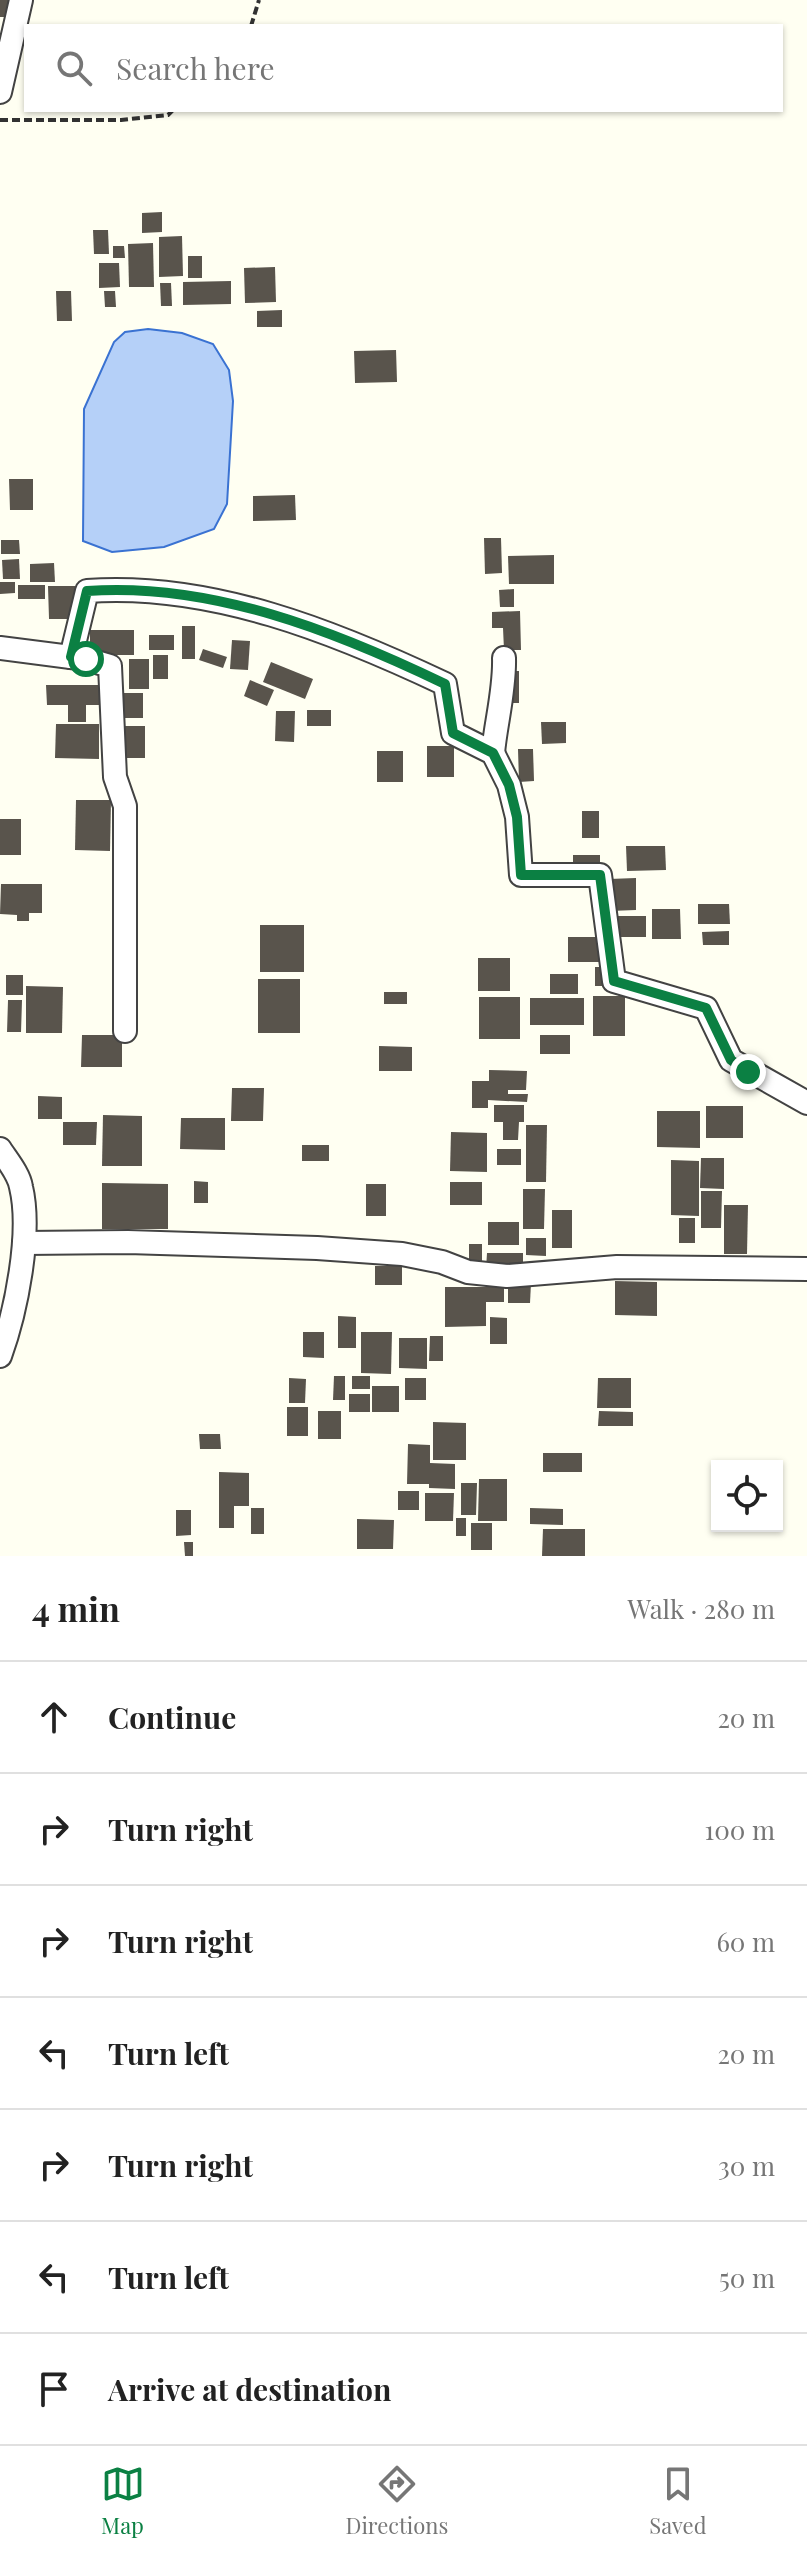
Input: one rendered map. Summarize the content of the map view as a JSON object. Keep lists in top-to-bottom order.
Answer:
{
  "page": {
    "search": "Search here",
    "heading": ["4 min", "Walk · 280 m"],
    "list": [
      ["Continue", "20 m"],
      ["Turn right", "100 m"],
      ["Turn right", "60 m"],
      ["Turn left", "20 m"],
      ["Turn right", "30 m"],
      ["Turn left", "50 m"],
      "Arrive at destination"
    ],
    "nav": ["Map", "Directions", "Saved"]
  }
}
